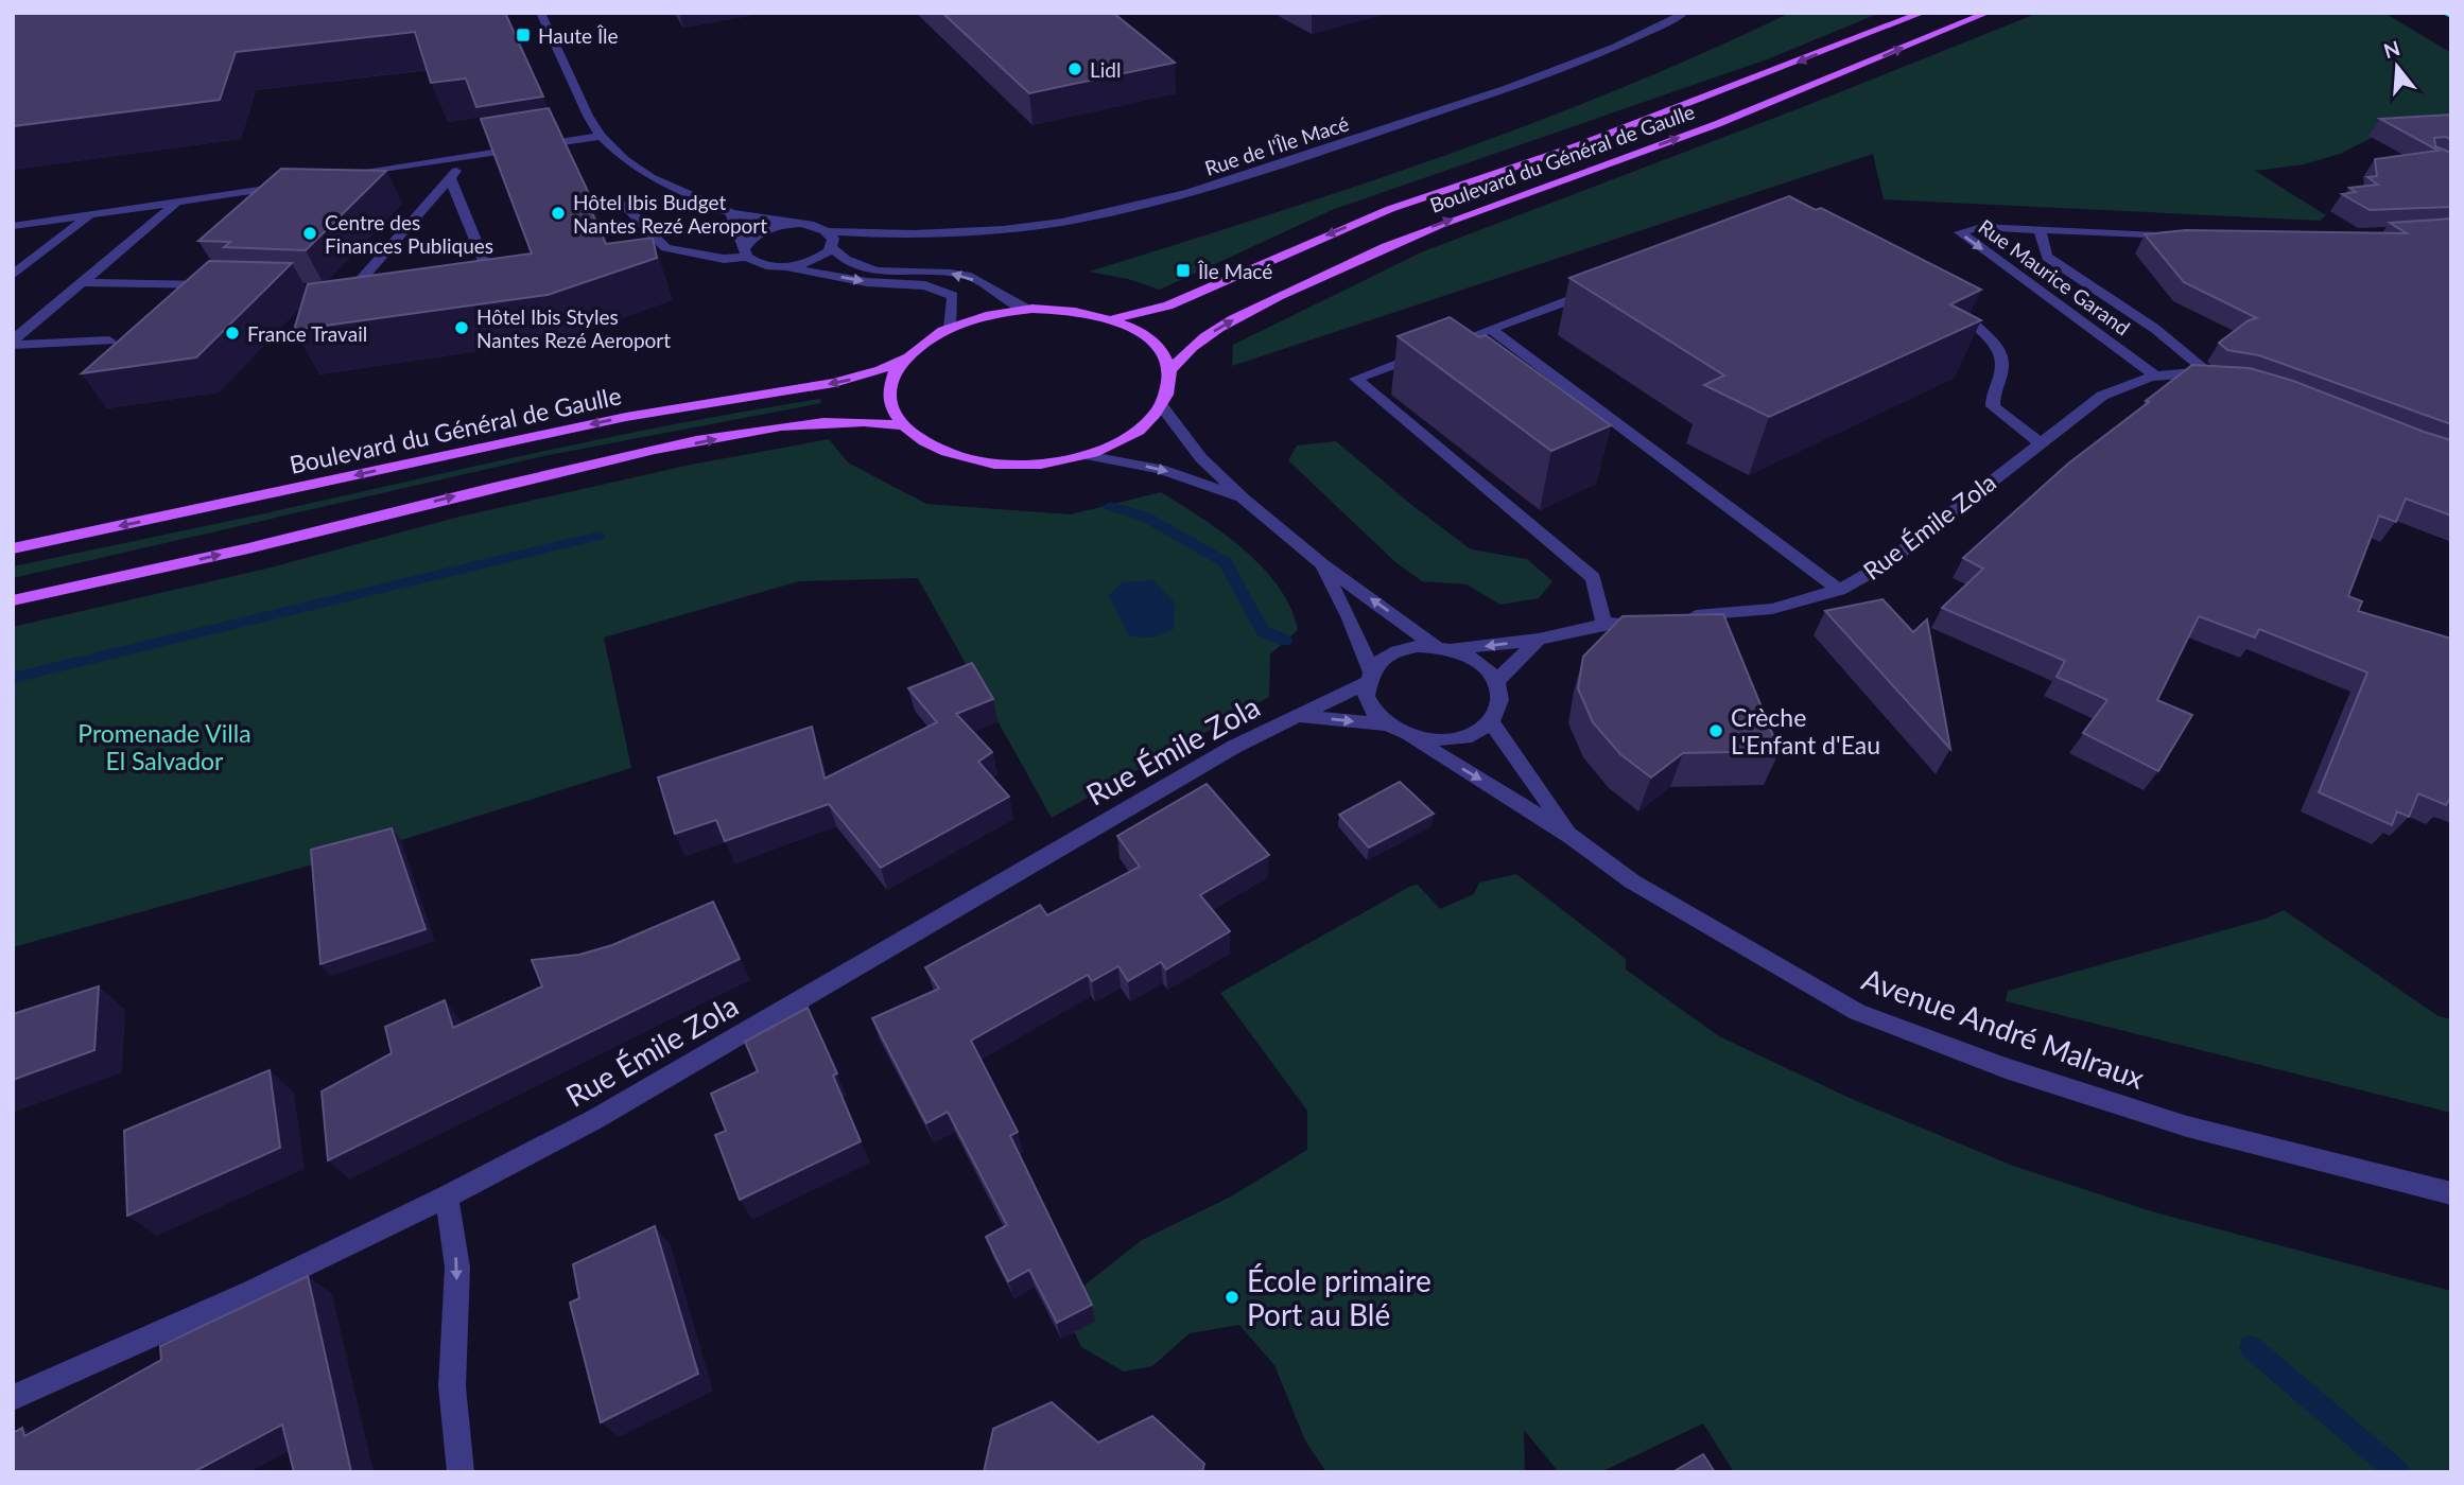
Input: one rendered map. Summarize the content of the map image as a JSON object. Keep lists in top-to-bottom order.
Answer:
{
  "streets": {
    "main road": ["Boulevard du Général de Gaulle"],
    "street": [
      "Rue de l'Île Macé",
      "Rue Maurice Garand",
      "Rue Émile Zola",
      "Avenue André Malraux"
    ]
  },
  "crossings": [
    ["Rue Maurice Garand", "Rue Émile Zola"],
    ["Rue Émile Zola", "Avenue André Malraux"]
  ],
  "parks": ["Promenade Villa El Salvador"],
  "places": {
    "transit": ["Haute Île", "Île Macé"],
    "other": [
      "Lidl",
      "Hôtel Ibis Budget Nantes Rezé Aeroport",
      "Centre des Finances Publiques",
      "Hôtel Ibis Styles Nantes Rezé Aeroport",
      "France Travail",
      "Crèche L'Enfant d'Eau",
      "École primaire Port au Blé"
    ]
  },
  "north": "top"
}
